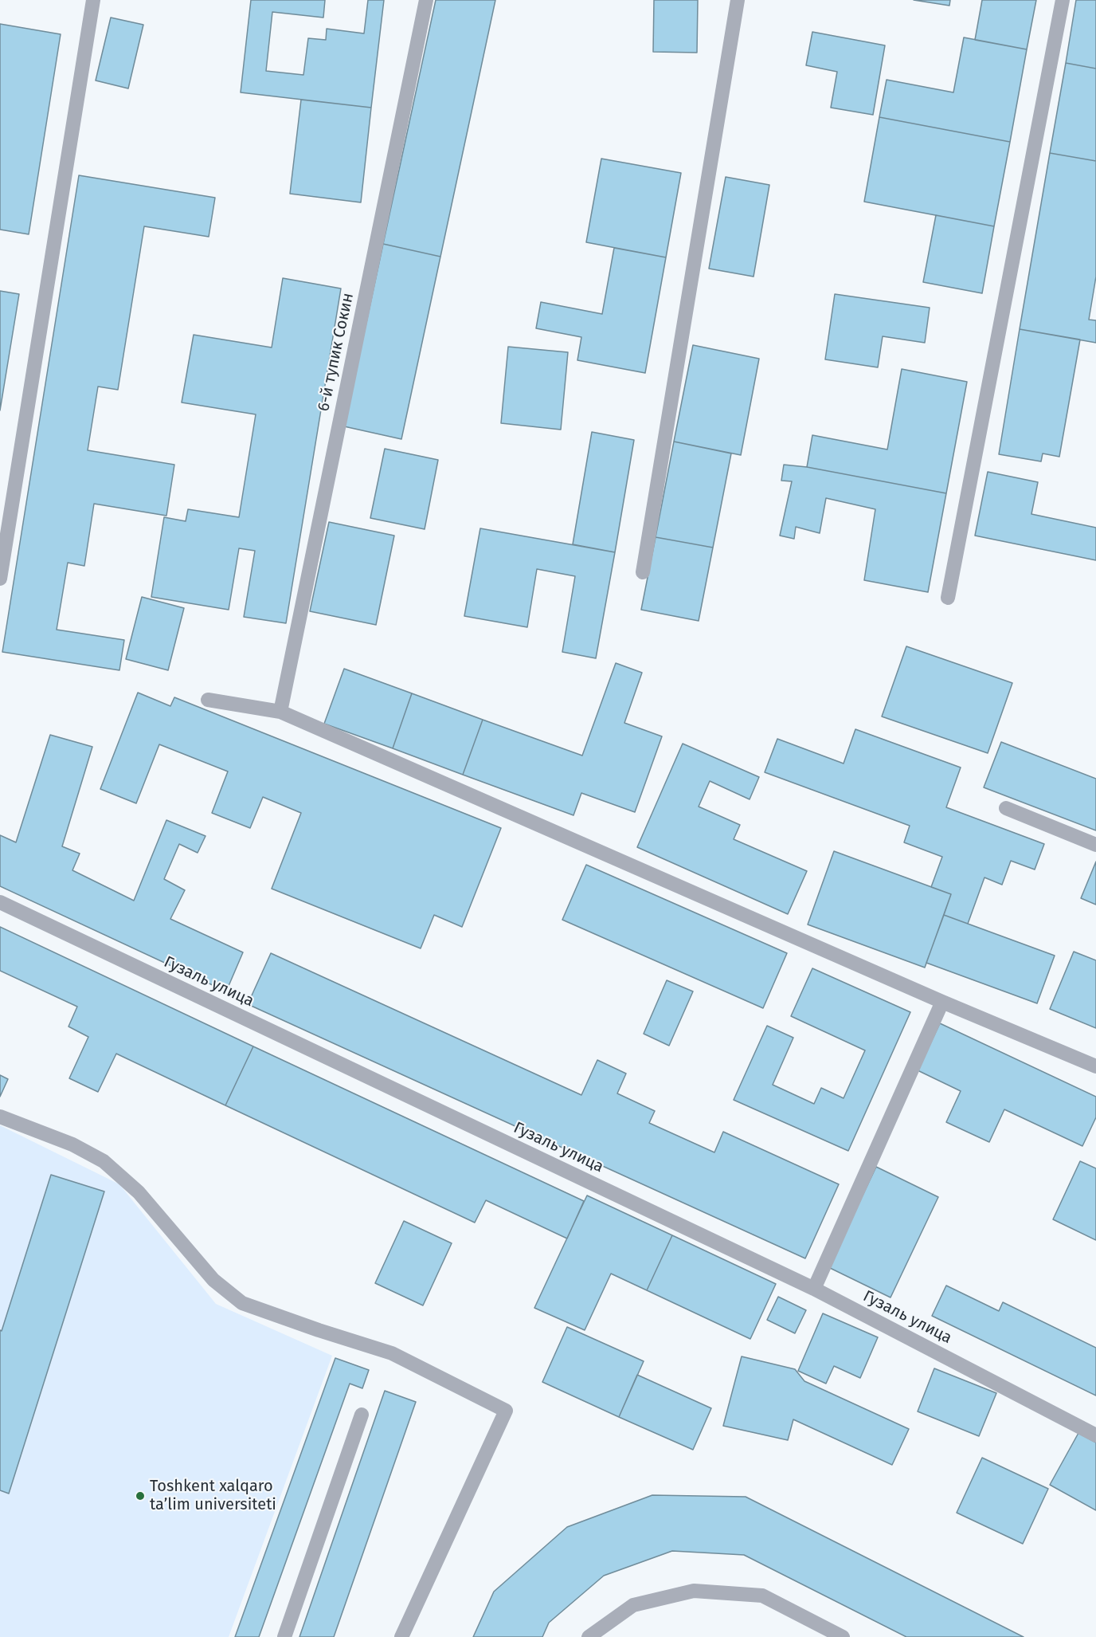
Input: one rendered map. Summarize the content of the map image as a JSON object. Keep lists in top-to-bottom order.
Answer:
{
  "streets": {
    "street": ["6-й тупик Сокин", "Гузаль улица"]
  },
  "places": ["Toshkent xalqaro ta’lim universiteti"]
}
